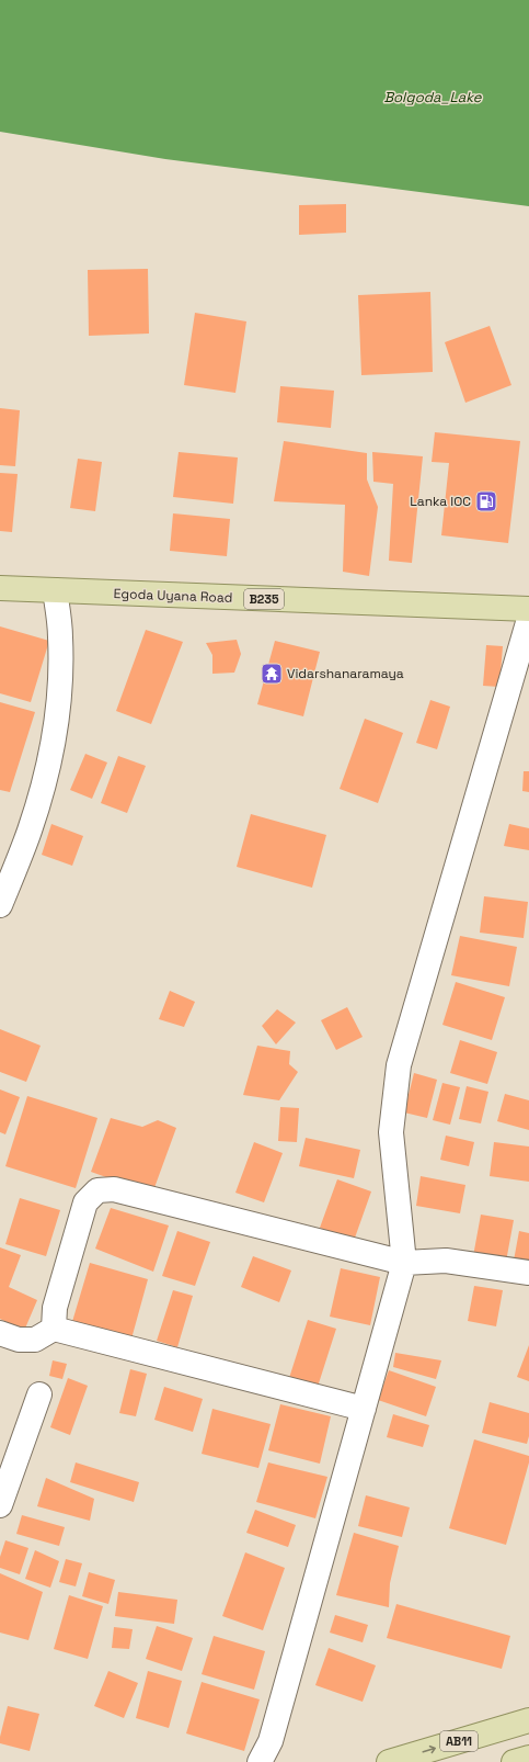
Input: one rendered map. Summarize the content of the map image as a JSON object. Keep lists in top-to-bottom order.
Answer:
{
  "streets": {
    "main road": ["Egoda Uyana Road", "B235", "AB11"]
  },
  "water": ["Bolgoda_Lake"],
  "places": {
    "fuel station": ["Lanka IOC"],
    "temple": ["Vidarshanaramaya"]
  }
}
